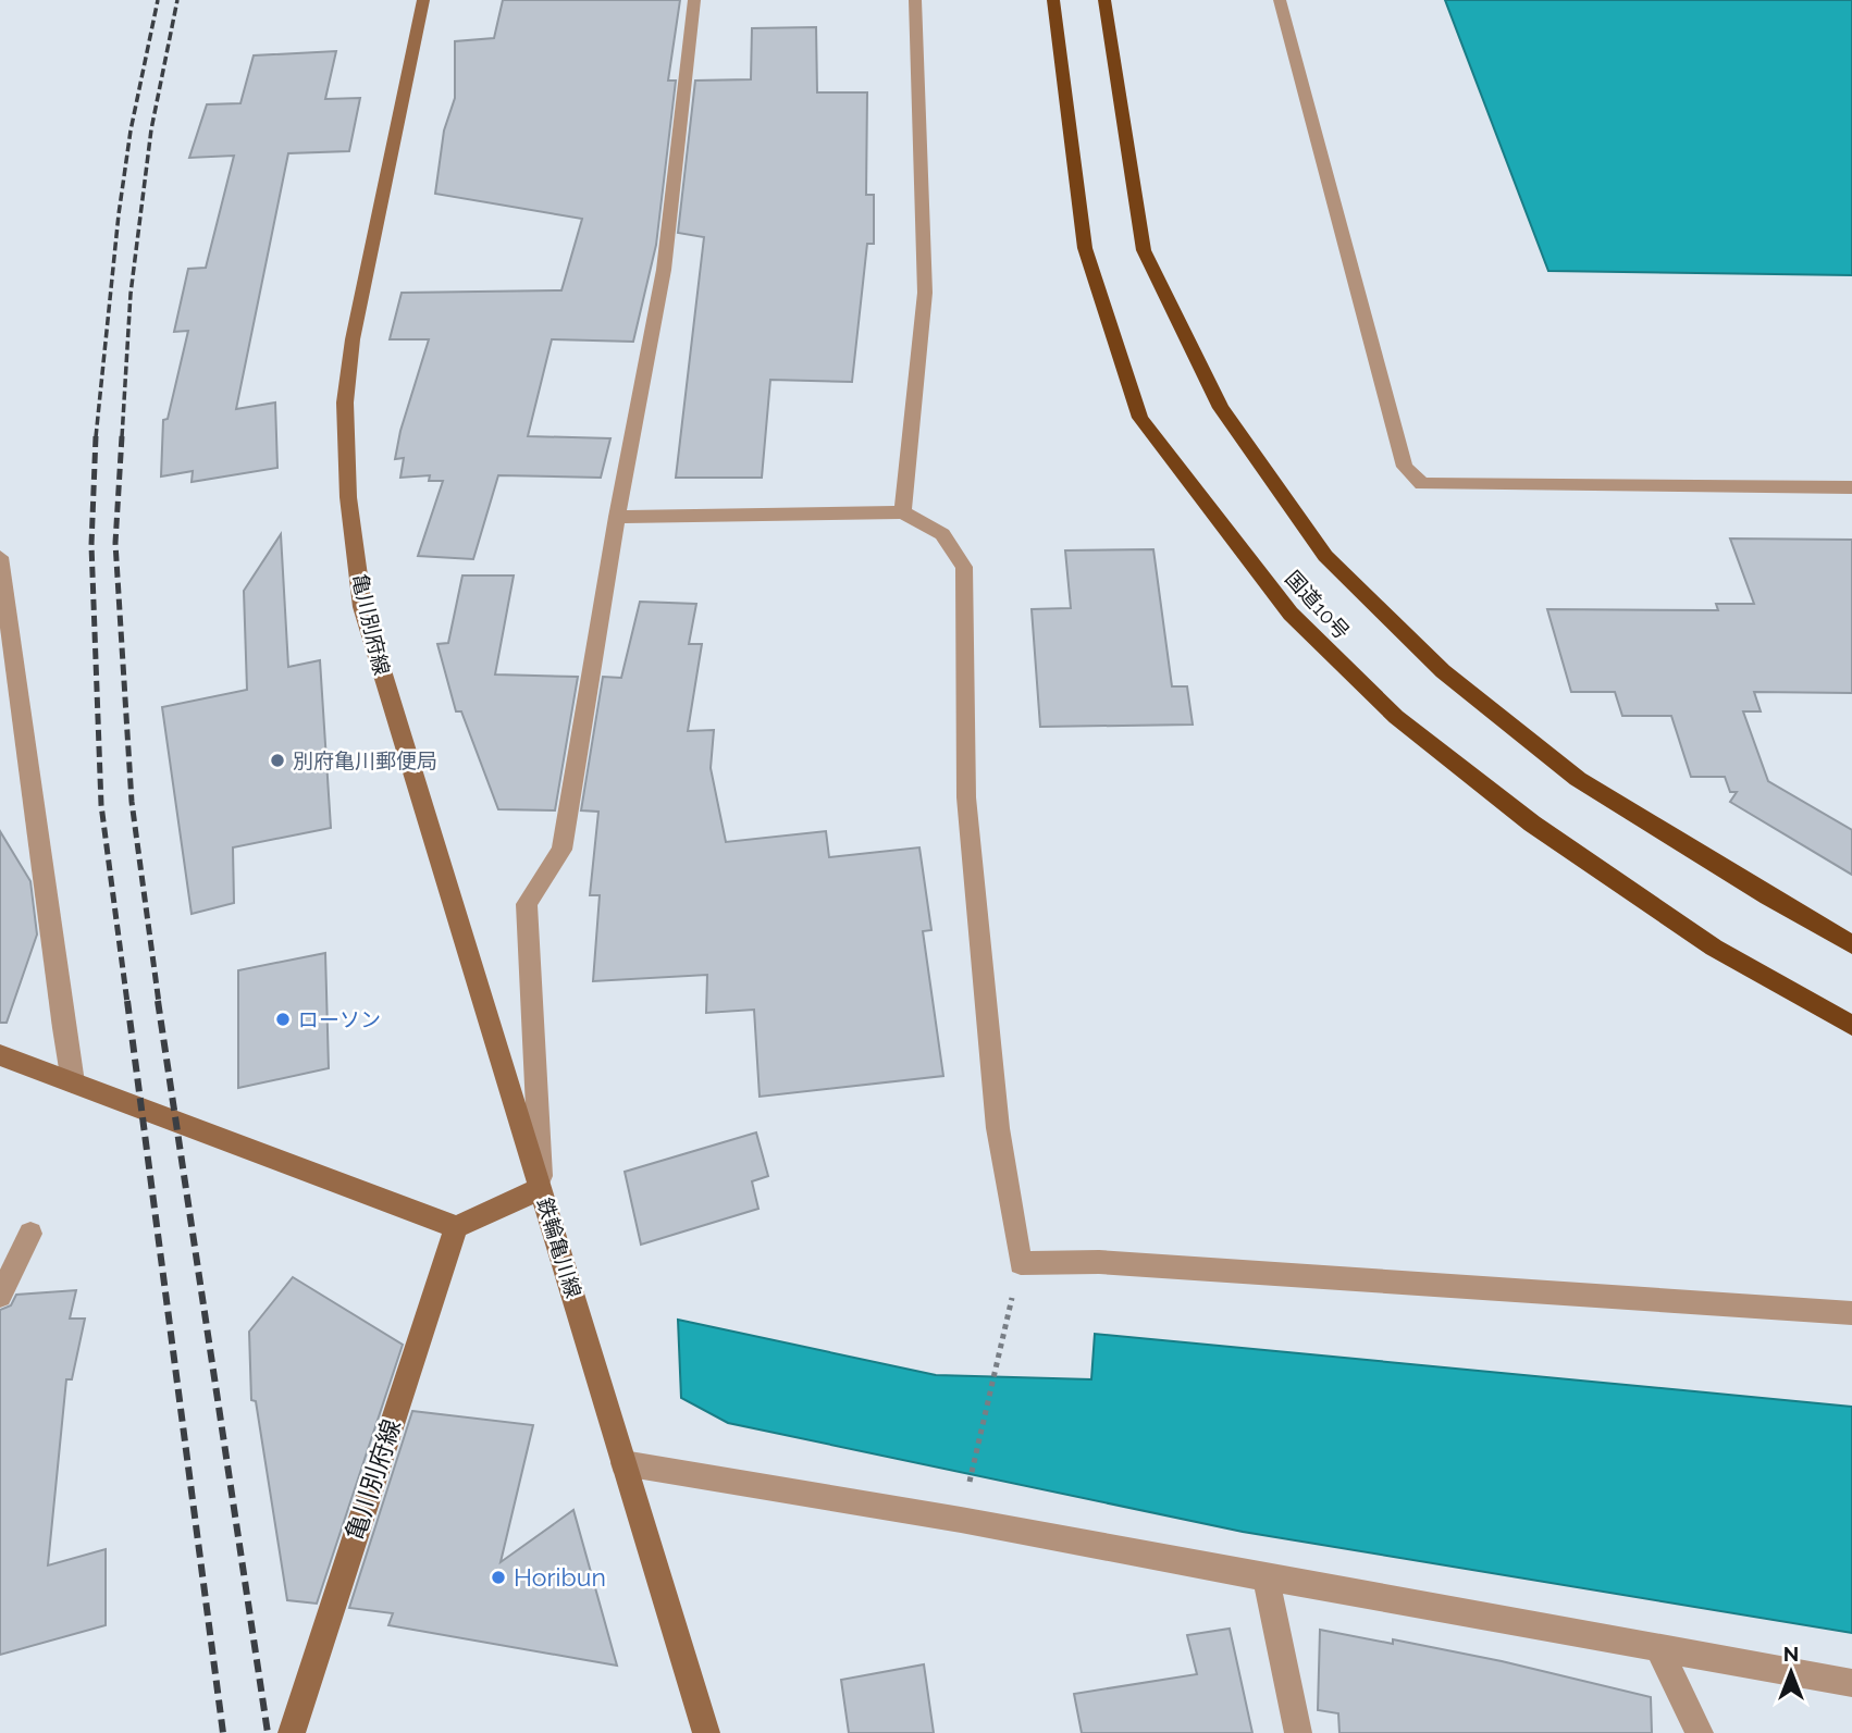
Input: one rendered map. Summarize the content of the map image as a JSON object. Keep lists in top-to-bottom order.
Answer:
{
  "streets": {
    "highway": ["国道10号"],
    "main road": ["亀川別府線", "鉄輪亀川線"]
  },
  "crossings": [
    ["亀川別府線", "鉄輪亀川線"]
  ],
  "places": ["別府亀川郵便局", "ローソン", "Horibun"],
  "north": "top"
}
